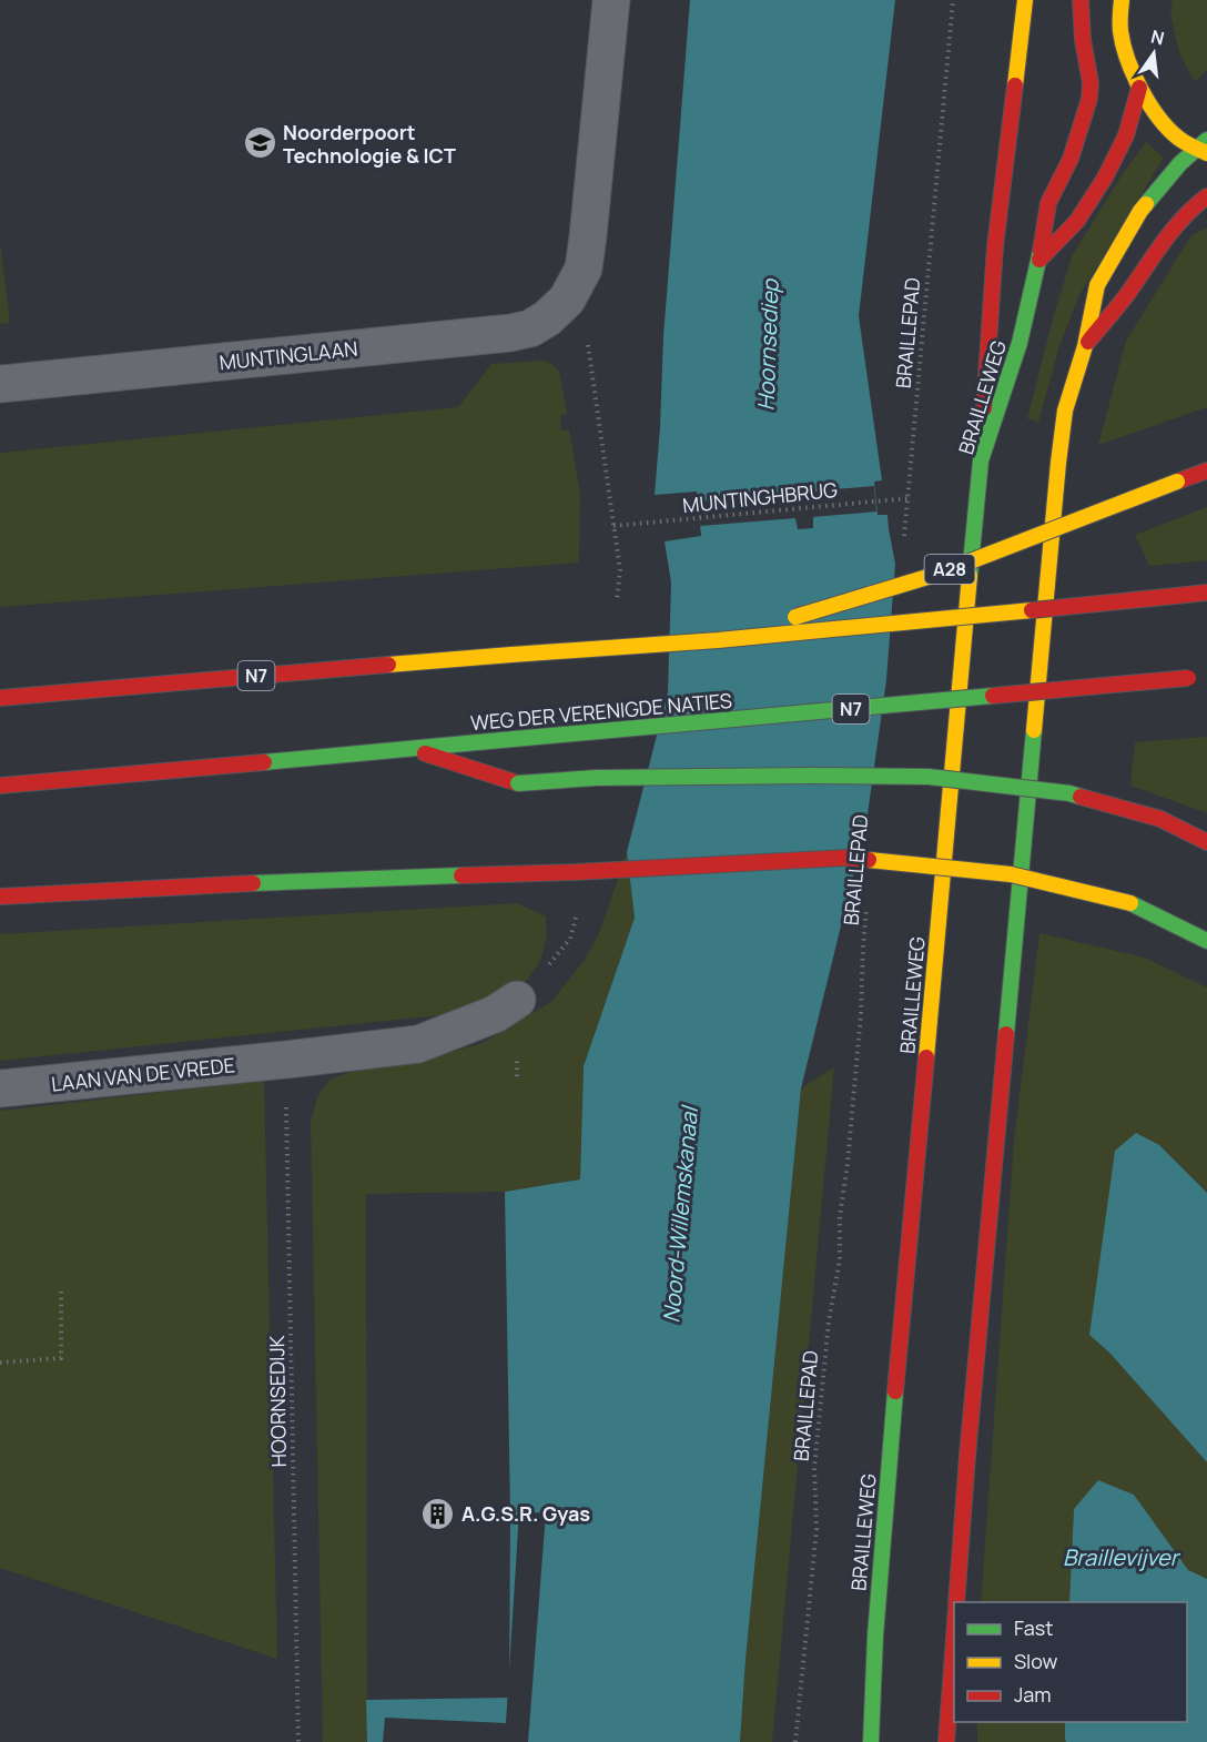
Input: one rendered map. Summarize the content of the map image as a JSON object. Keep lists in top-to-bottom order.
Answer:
{
  "streets": {
    "main road": [
      "BRAILLEWEG",
      "A28",
      "N7",
      "WEG DER VERENIGDE NATIES"
    ],
    "street": ["MUNTINGLAAN", "LAAN VAN DE VREDE"],
    "path": ["BRAILLEPAD", "MUNTINGHBRUG", "HOORNSEDIJK"]
  },
  "crossings": [
    ["BRAILLEPAD", "MUNTINGHBRUG"],
    ["MUNTINGLAAN", "MUNTINGHBRUG"],
    ["A28", "N7"],
    ["N7", "WEG DER VERENIGDE NATIES"],
    ["LAAN VAN DE VREDE", "HOORNSEDIJK"]
  ],
  "water": ["Hoornsediep", "Noord-Willemskanaal", "Braillevijver"],
  "places": {
    "school or university": ["Noorderpoort Technologie & ICT"],
    "building": ["A.G.S.R. Gyas"]
  },
  "legend": ["Fast", "Slow", "Jam"],
  "north": "top"
}
